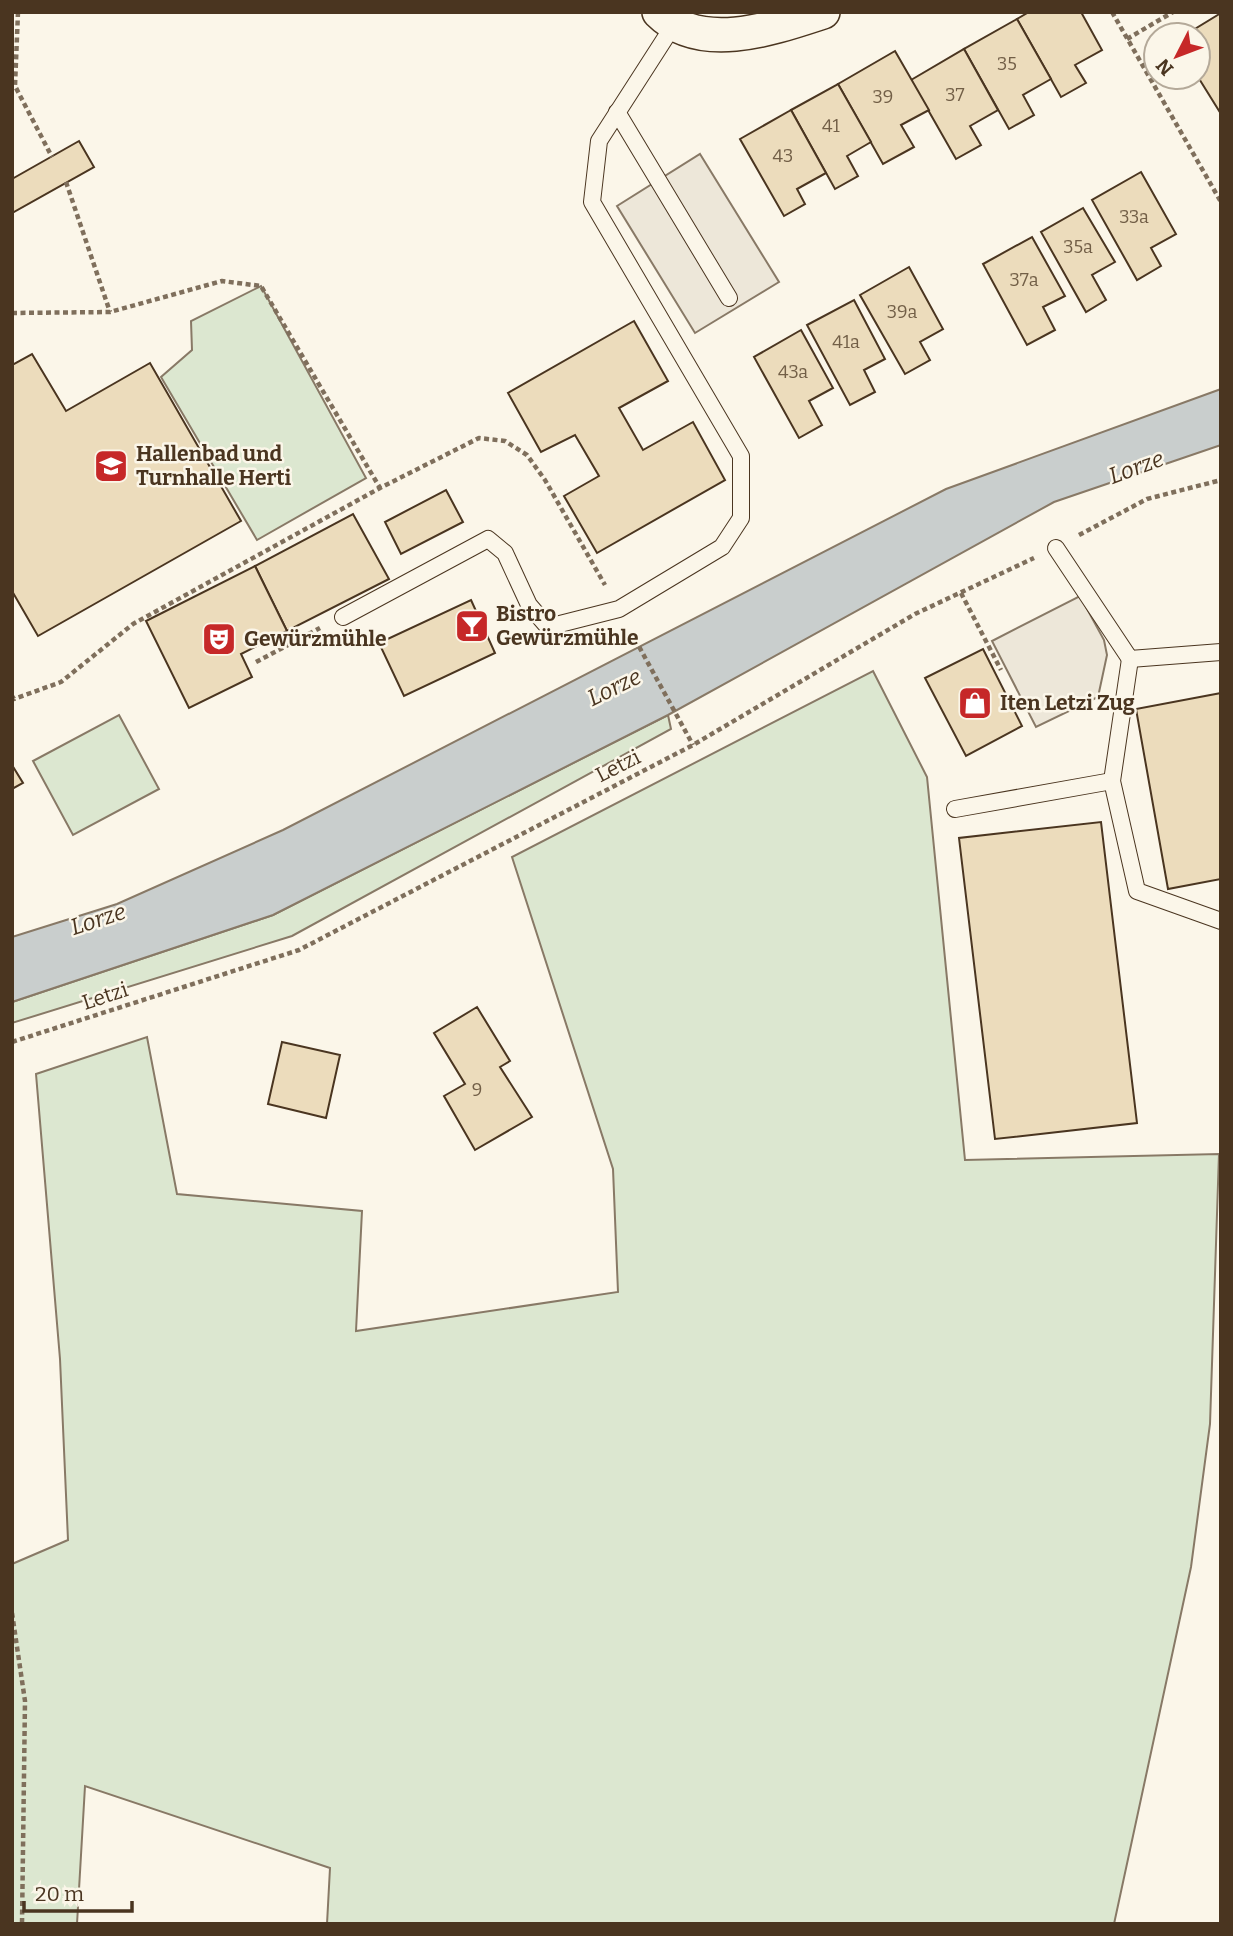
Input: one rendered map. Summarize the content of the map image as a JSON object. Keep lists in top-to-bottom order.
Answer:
{
  "streets": {
    "path": ["Letzi"]
  },
  "water": ["Lorze"],
  "places": {
    "school or university": ["Hallenbad und Turnhalle Herti"],
    "bar": ["Bistro Gewürzmühle"],
    "theatre": ["Gewürzmühle"],
    "shop": ["Iten Letzi Zug"]
  },
  "house_numbers": [
    "35",
    "37",
    "39",
    "41",
    "43",
    "33a",
    "35a",
    "37a",
    "39a",
    "41a",
    "43a",
    "9"
  ],
  "scale_bar": "20 m",
  "north": "bottom left"
}
